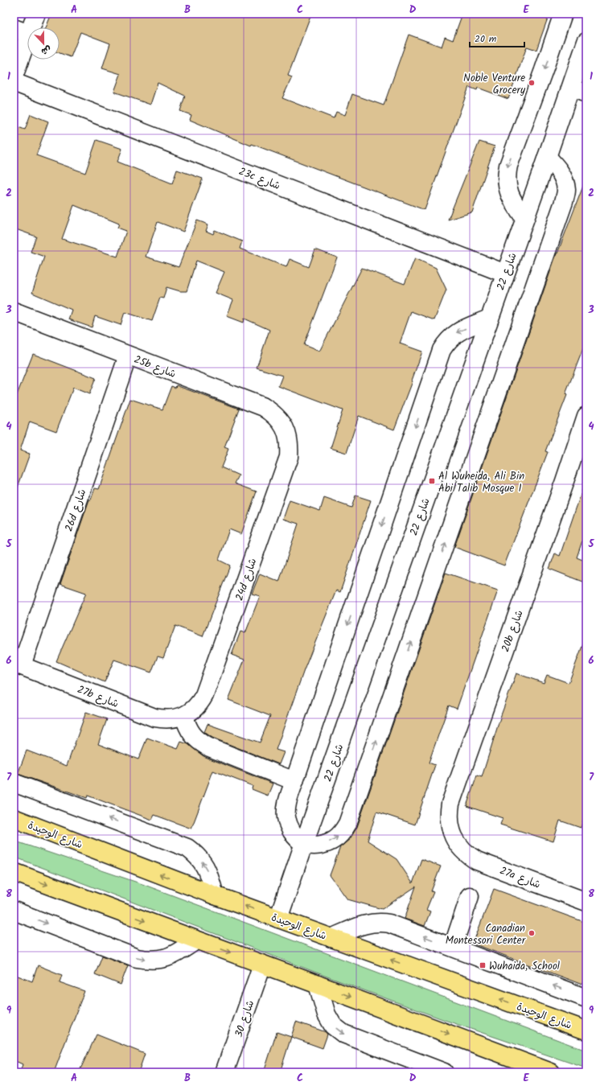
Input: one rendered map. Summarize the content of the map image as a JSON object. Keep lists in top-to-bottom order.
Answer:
{
  "streets": {
    "main road": ["شارع الوحيدة"],
    "street": [
      "23c شارع",
      "شارع 22",
      "25b شارع",
      "26d شارع",
      "24d شارع",
      "20b شارع",
      "27b شارع",
      "27a شارع",
      "شارع 30"
    ]
  },
  "crossings": [
    ["23c شارع", "شارع 22"],
    ["شارع 22", "شارع الوحيدة"],
    ["25b شارع", "26d شارع"],
    ["25b شارع", "24d شارع"],
    ["26d شارع", "27b شارع"],
    ["24d شارع", "27b شارع"],
    ["20b شارع", "27a شارع"]
  ],
  "places": {
    "other": ["Noble Venture Grocery", "Canadian Montessori Center"],
    "transit": ["Al Wuheida, Ali Bin Abi Talib Mosque 1", "Wuhaida, School"]
  },
  "scale_bar": "20 m",
  "north": "bottom",
  "grid": {
    "columns": [
      "A",
      "B",
      "C",
      "D",
      "E"
    ],
    "rows": [
      "1",
      "2",
      "3",
      "4",
      "5",
      "6",
      "7",
      "8",
      "9"
    ]
  }
}
